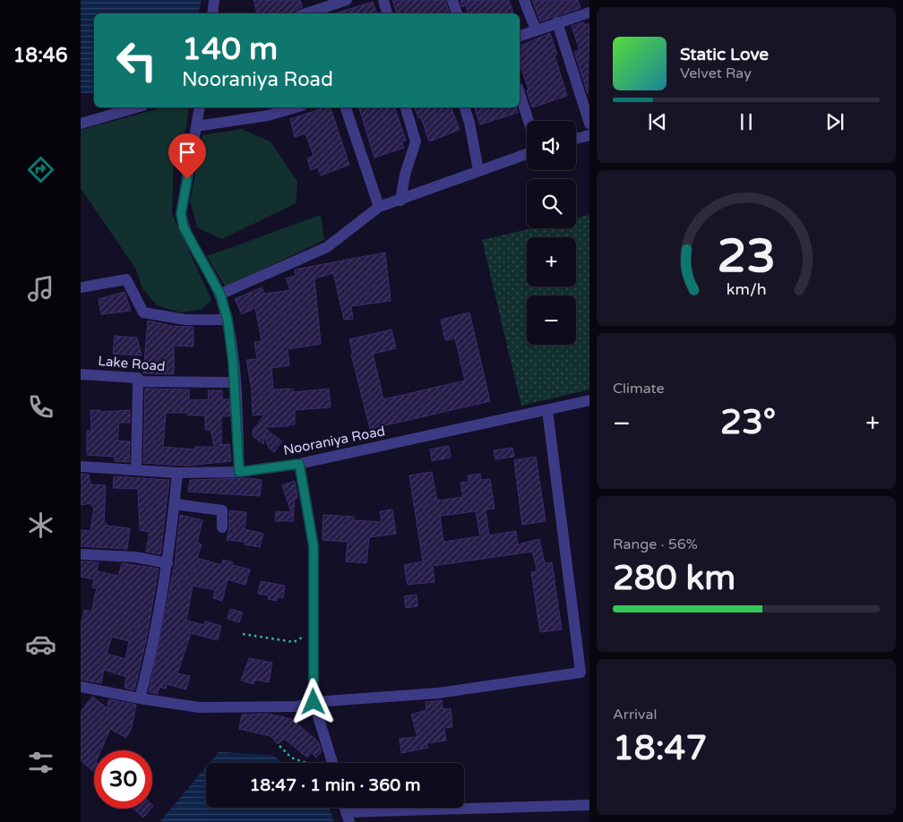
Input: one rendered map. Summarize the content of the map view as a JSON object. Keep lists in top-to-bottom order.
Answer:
{
  "streets": {
    "street": ["Lake Road", "Nooraniya Road"]
  },
  "page": {
    "tabs": "18:46",
    "turn": ["140 m", "Nooraniya Road"],
    "song": ["Static Love", "Velvet Ray"],
    "map_buttons": ["+", "−"],
    "tile": [
      "Climate",
      ["Range · 56%", "280 km"],
      ["Arrival", "18:47"]
    ],
    "heat": ["−", "23°", "+"],
    "limit": "30",
    "trip": "18:47 · 1 min · 360 m",
    "gauge": ["23", "km/h"]
  }
}
